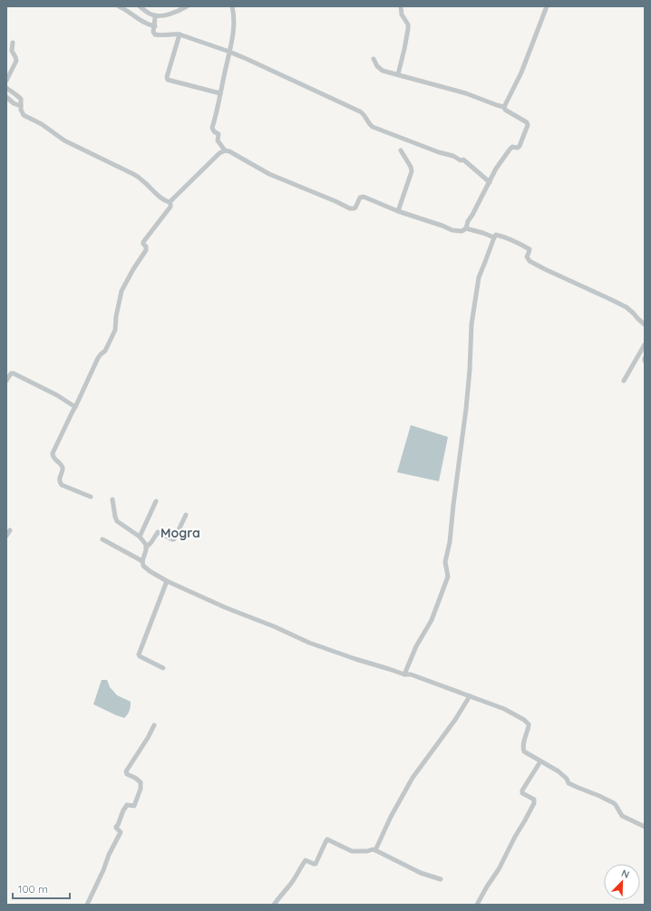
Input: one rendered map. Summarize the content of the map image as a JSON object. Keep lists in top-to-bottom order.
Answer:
{
  "districts": ["Mogra"],
  "scale_bar": "100 m",
  "north": "top right"
}
